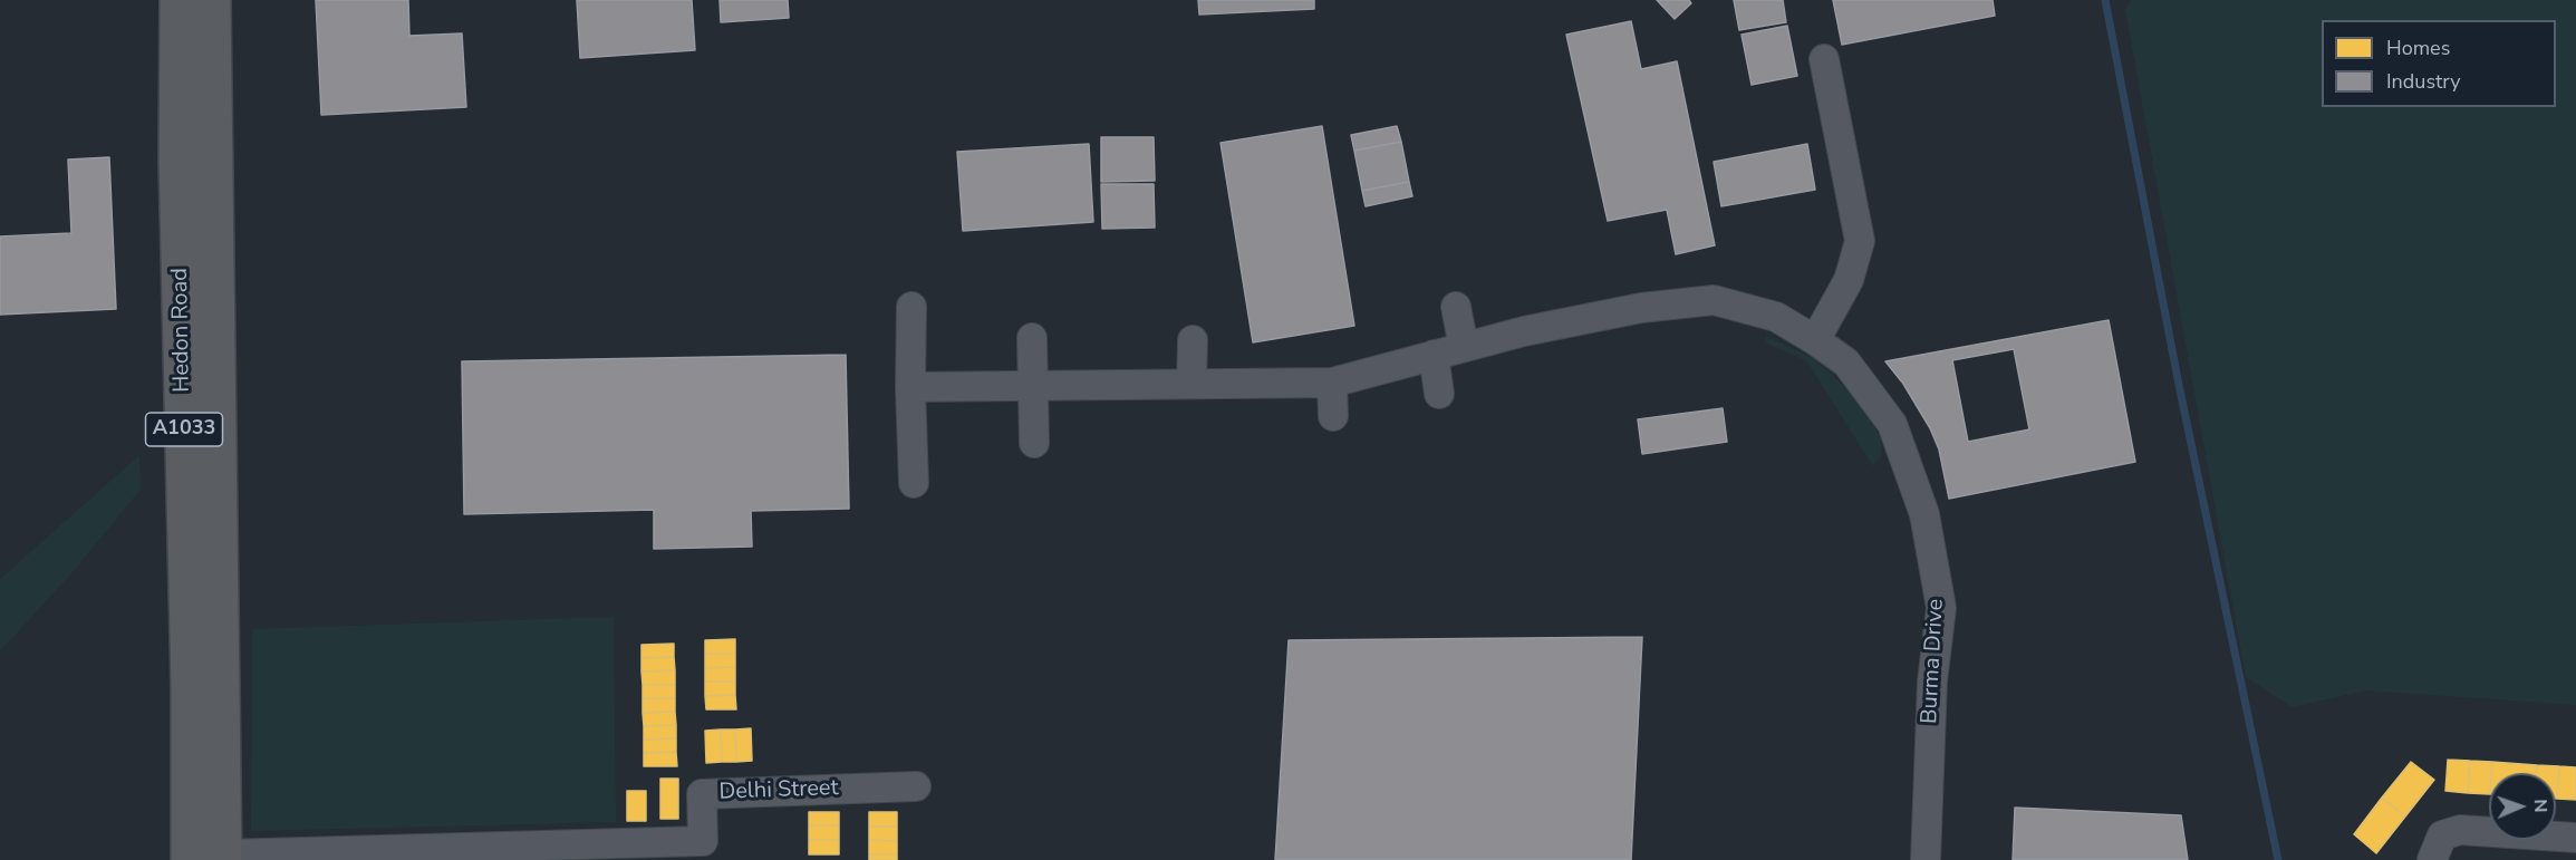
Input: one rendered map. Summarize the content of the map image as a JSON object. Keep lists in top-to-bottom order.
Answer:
{
  "streets": {
    "highway": ["Hedon Road", "A1033"],
    "street": ["Burma Drive", "Delhi Street"]
  },
  "crossings": [
    ["Hedon Road", "Delhi Street"]
  ],
  "legend": ["Homes", "Industry"],
  "north": "right"
}
